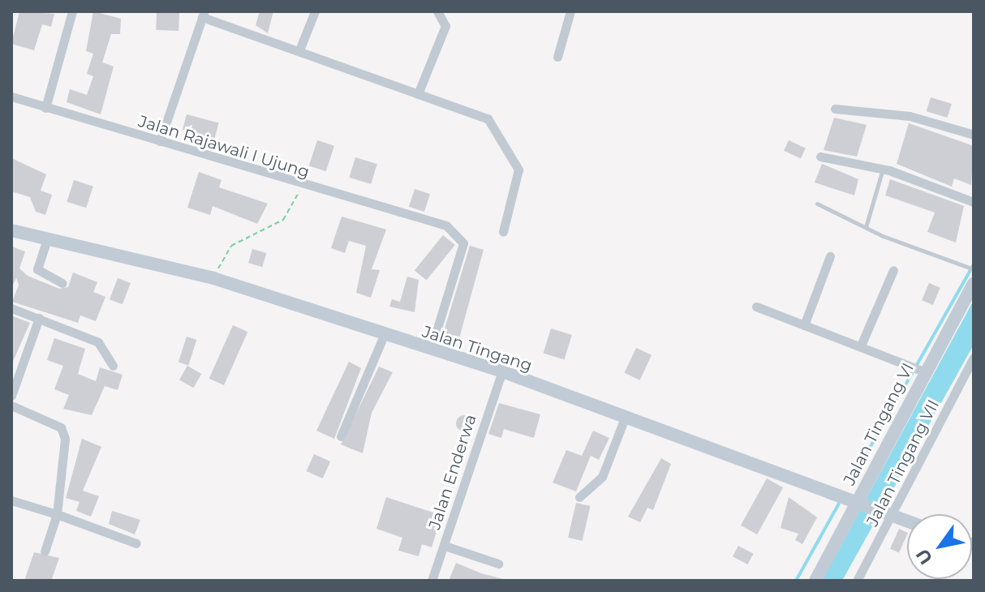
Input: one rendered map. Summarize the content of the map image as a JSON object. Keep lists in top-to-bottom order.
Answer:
{
  "streets": {
    "main road": ["Jalan Tingang", "Jalan Tingang VI"],
    "street": ["Jalan Rajawali I Ujung", "Jalan Tingang VII", "Jalan Enderwa"]
  },
  "crossings": [
    ["Jalan Rajawali I Ujung", "Jalan Tingang"],
    ["Jalan Tingang", "Jalan Tingang VI"],
    ["Jalan Tingang", "Jalan Tingang VII"],
    ["Jalan Tingang", "Jalan Enderwa"]
  ],
  "north": "bottom left"
}
